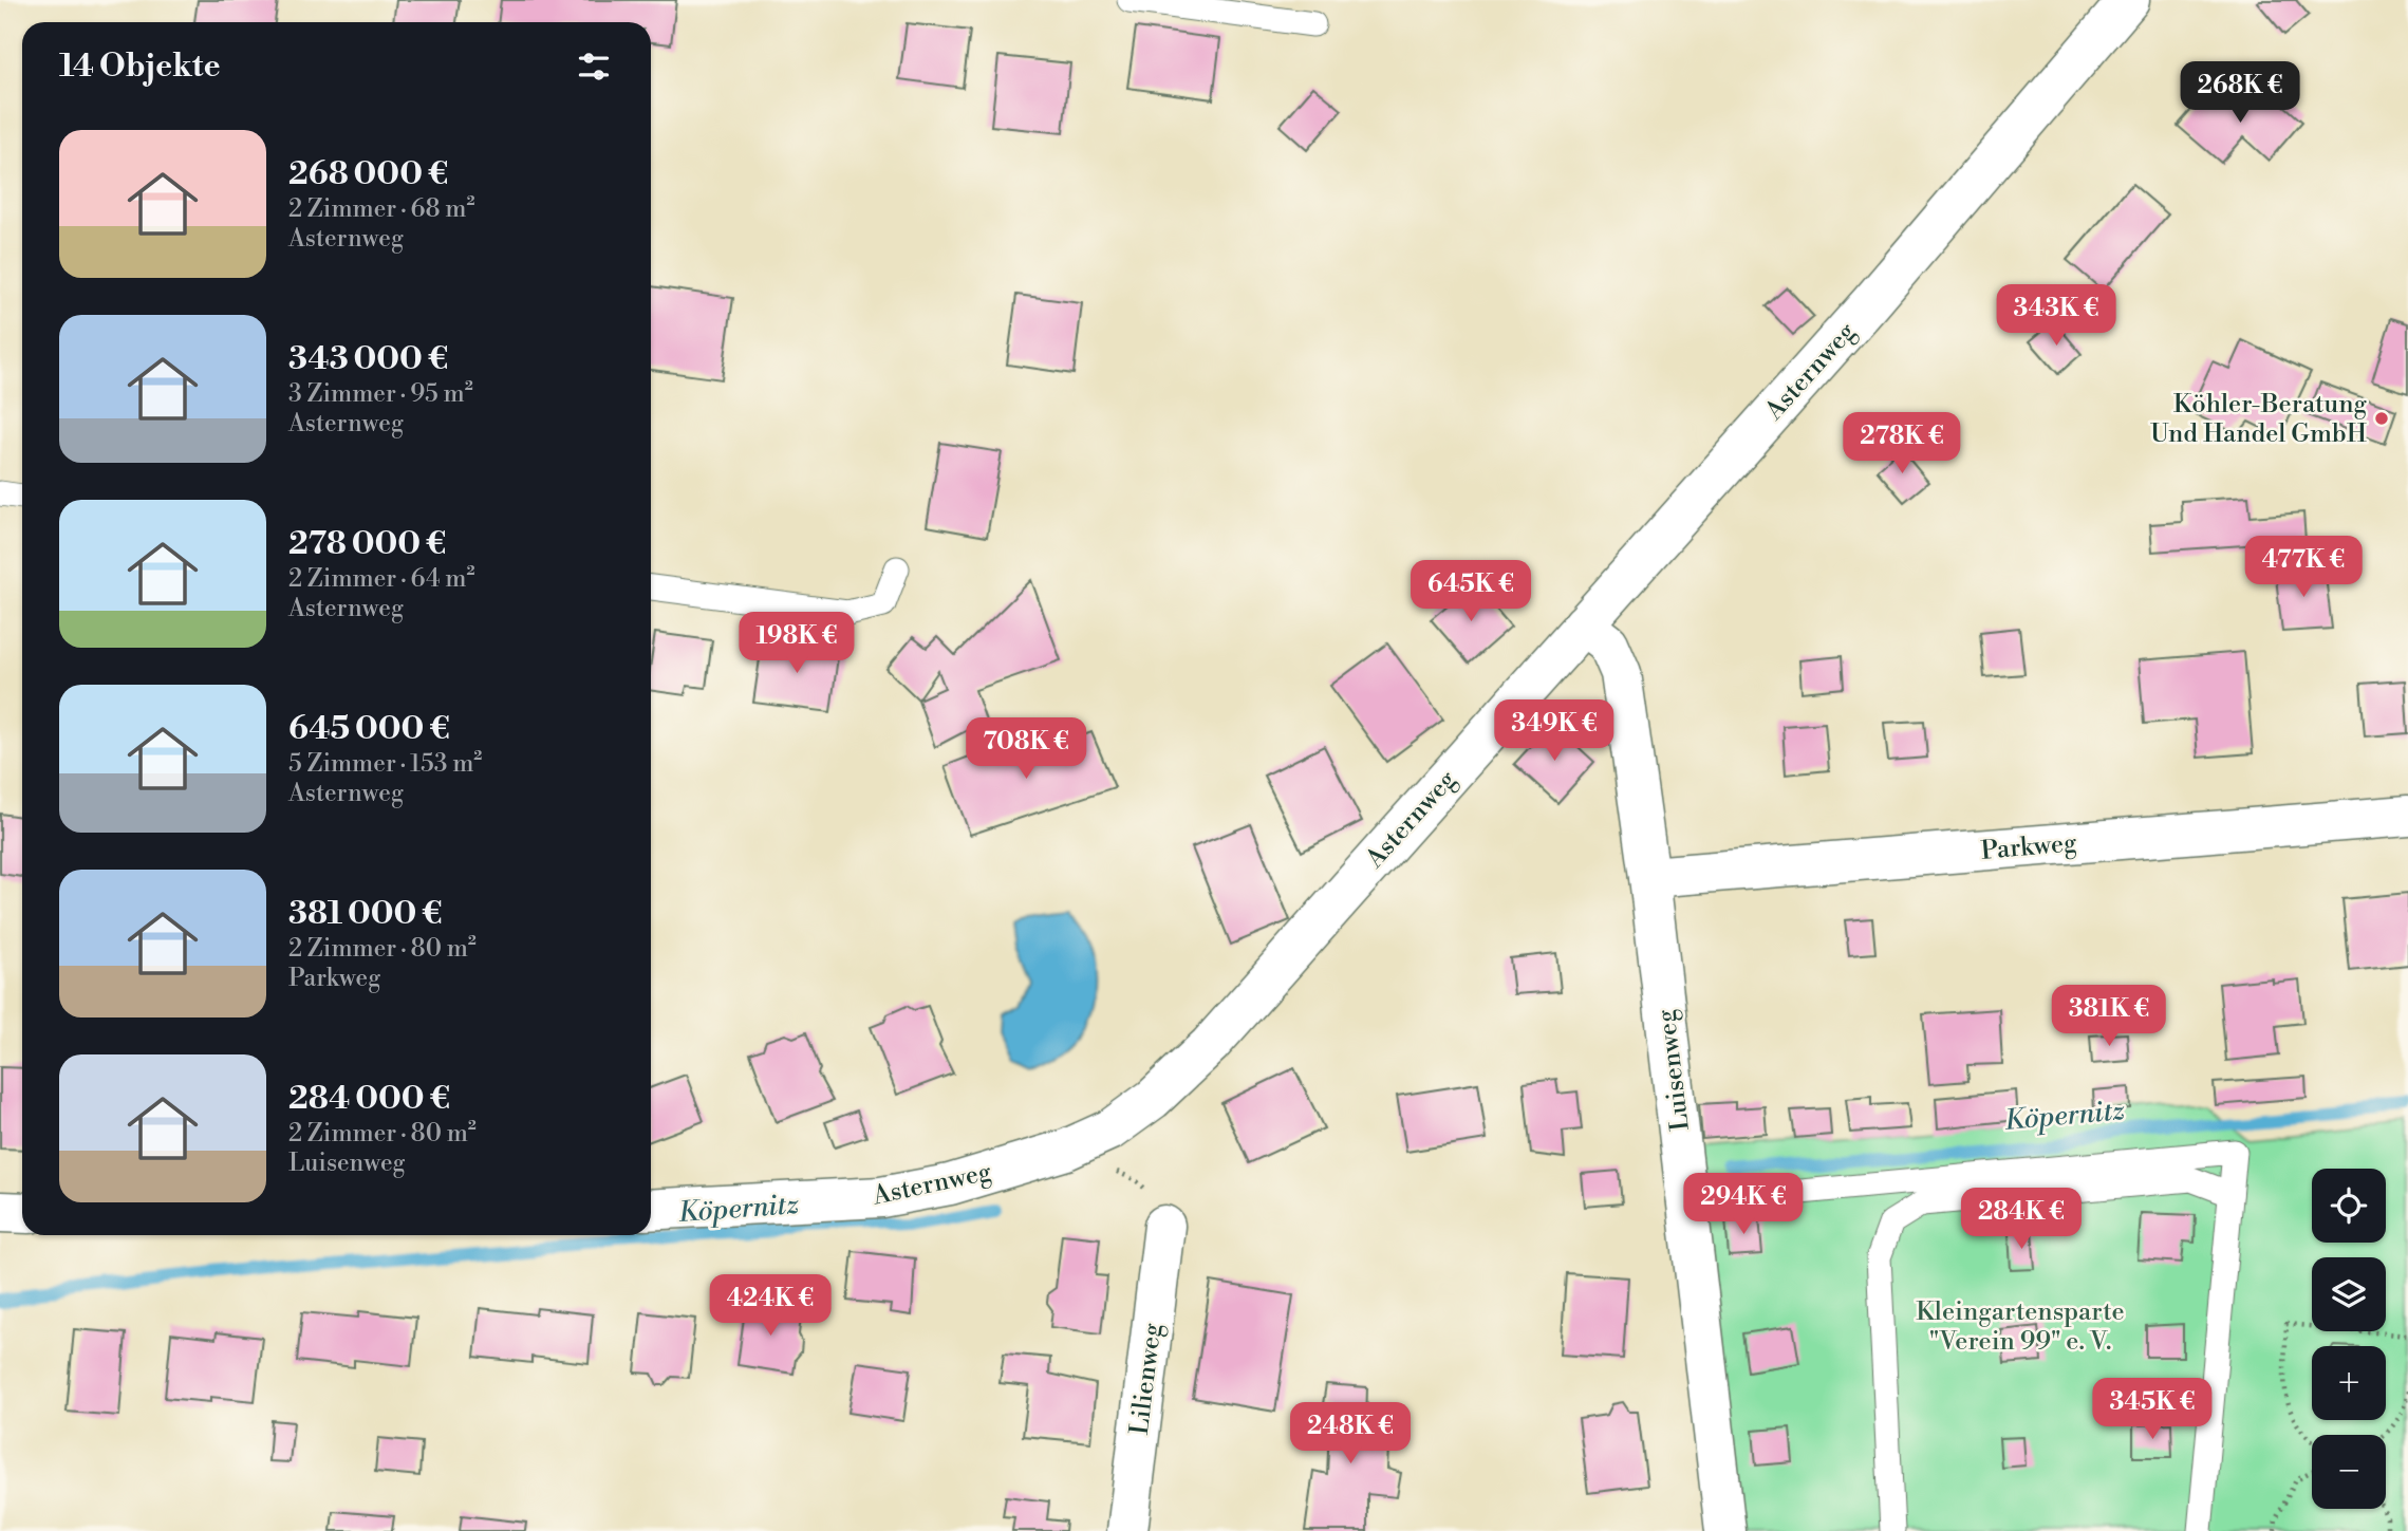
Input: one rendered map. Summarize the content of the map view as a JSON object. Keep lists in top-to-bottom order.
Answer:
{
  "streets": {
    "street": [
      "Asternweg",
      "Parkweg",
      "Luisenweg",
      "Lilienweg"
    ]
  },
  "crossings": [
    ["Asternweg", "Luisenweg"],
    ["Parkweg", "Luisenweg"]
  ],
  "water": ["Köpernitz"],
  "parks": ["Kleingartensparte \"Verein 99\" e. V."],
  "places": ["Köhler-Beratung Und Handel GmbH"],
  "page": {
    "heading": "14 Objekte",
    "price": [
      "268K €",
      "343K €",
      "278K €",
      "477K €",
      "645K €",
      "198K €",
      "349K €",
      "708K €",
      "381K €",
      "294K €",
      "284K €",
      "424K €",
      "345K €",
      "248K €"
    ],
    "list": [
      {
        "name": "268 000 €",
        "note": "2 Zimmer · 68 m² · Asternweg"
      },
      {
        "name": "343 000 €",
        "note": "3 Zimmer · 95 m² · Asternweg"
      },
      {
        "name": "278 000 €",
        "note": "2 Zimmer · 64 m² · Asternweg"
      },
      {
        "name": "645 000 €",
        "note": "5 Zimmer · 153 m² · Asternweg"
      },
      {
        "name": "381 000 €",
        "note": "2 Zimmer · 80 m² · Parkweg"
      },
      {
        "name": "284 000 €",
        "note": "2 Zimmer · 80 m² · Luisenweg"
      }
    ],
    "map_buttons": ["+", "−"]
  }
}
